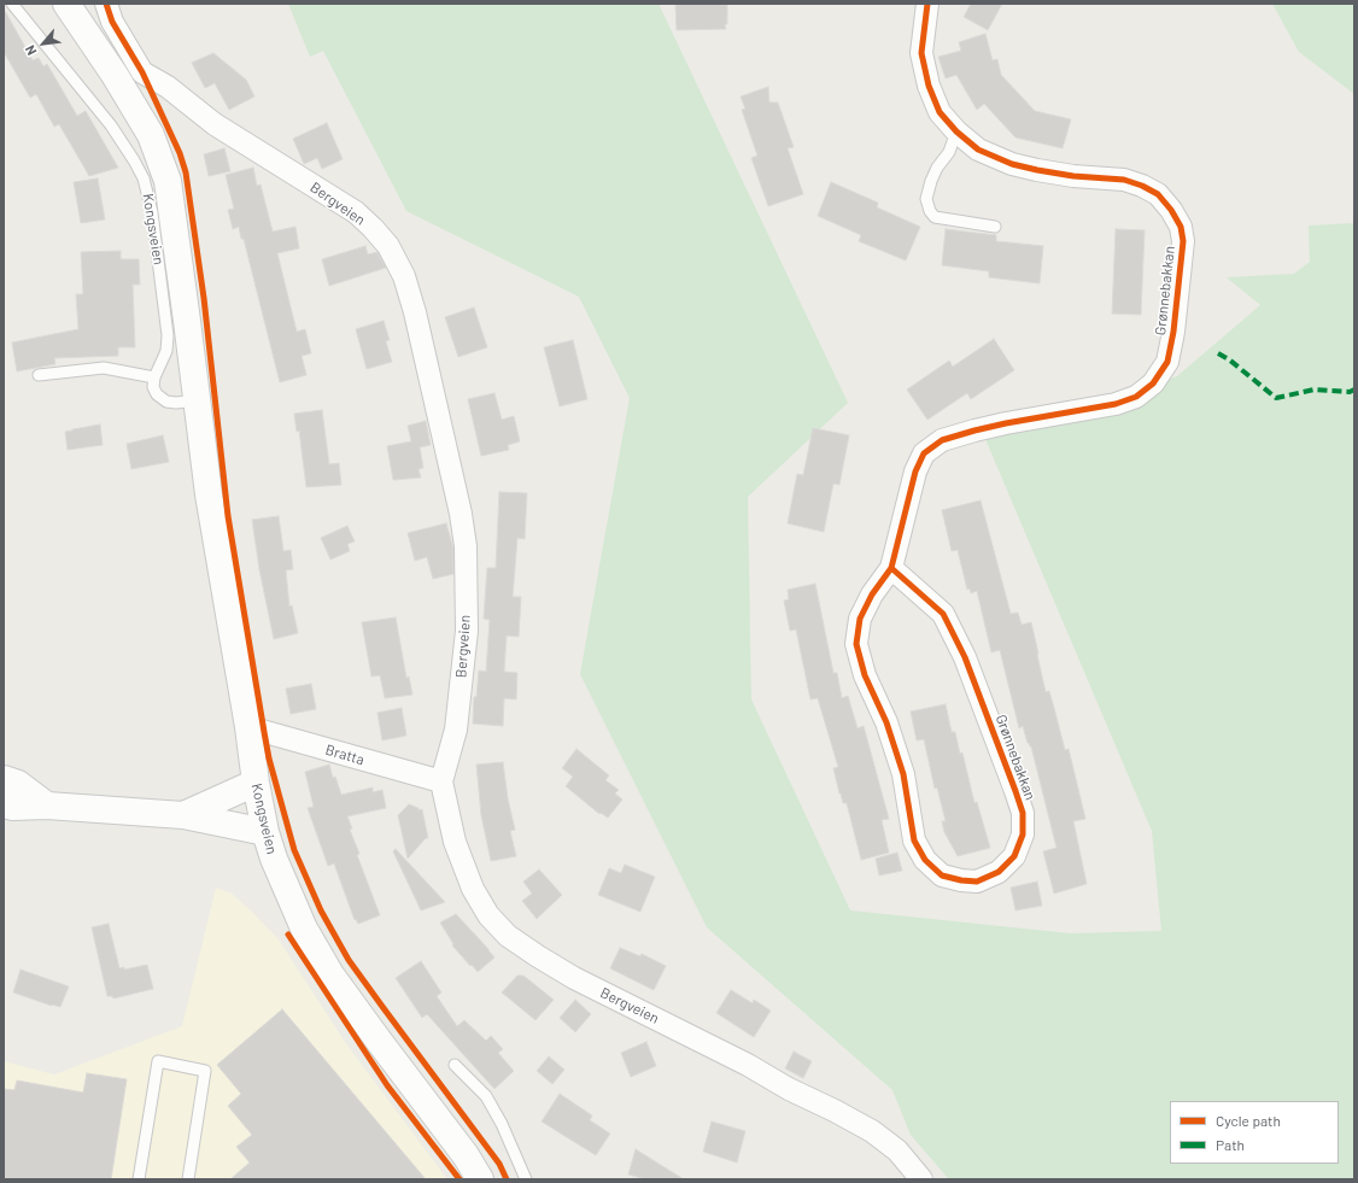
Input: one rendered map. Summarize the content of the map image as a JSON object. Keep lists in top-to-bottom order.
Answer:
{
  "streets": {
    "main road": ["Kongsveien"],
    "street": ["Bergveien", "Grønnebakkan", "Bratta"]
  },
  "crossings": [
    ["Bergveien", "Bratta"],
    ["Kongsveien", "Bratta"]
  ],
  "legend": ["Cycle path", "Path"],
  "north": "bottom left"
}
